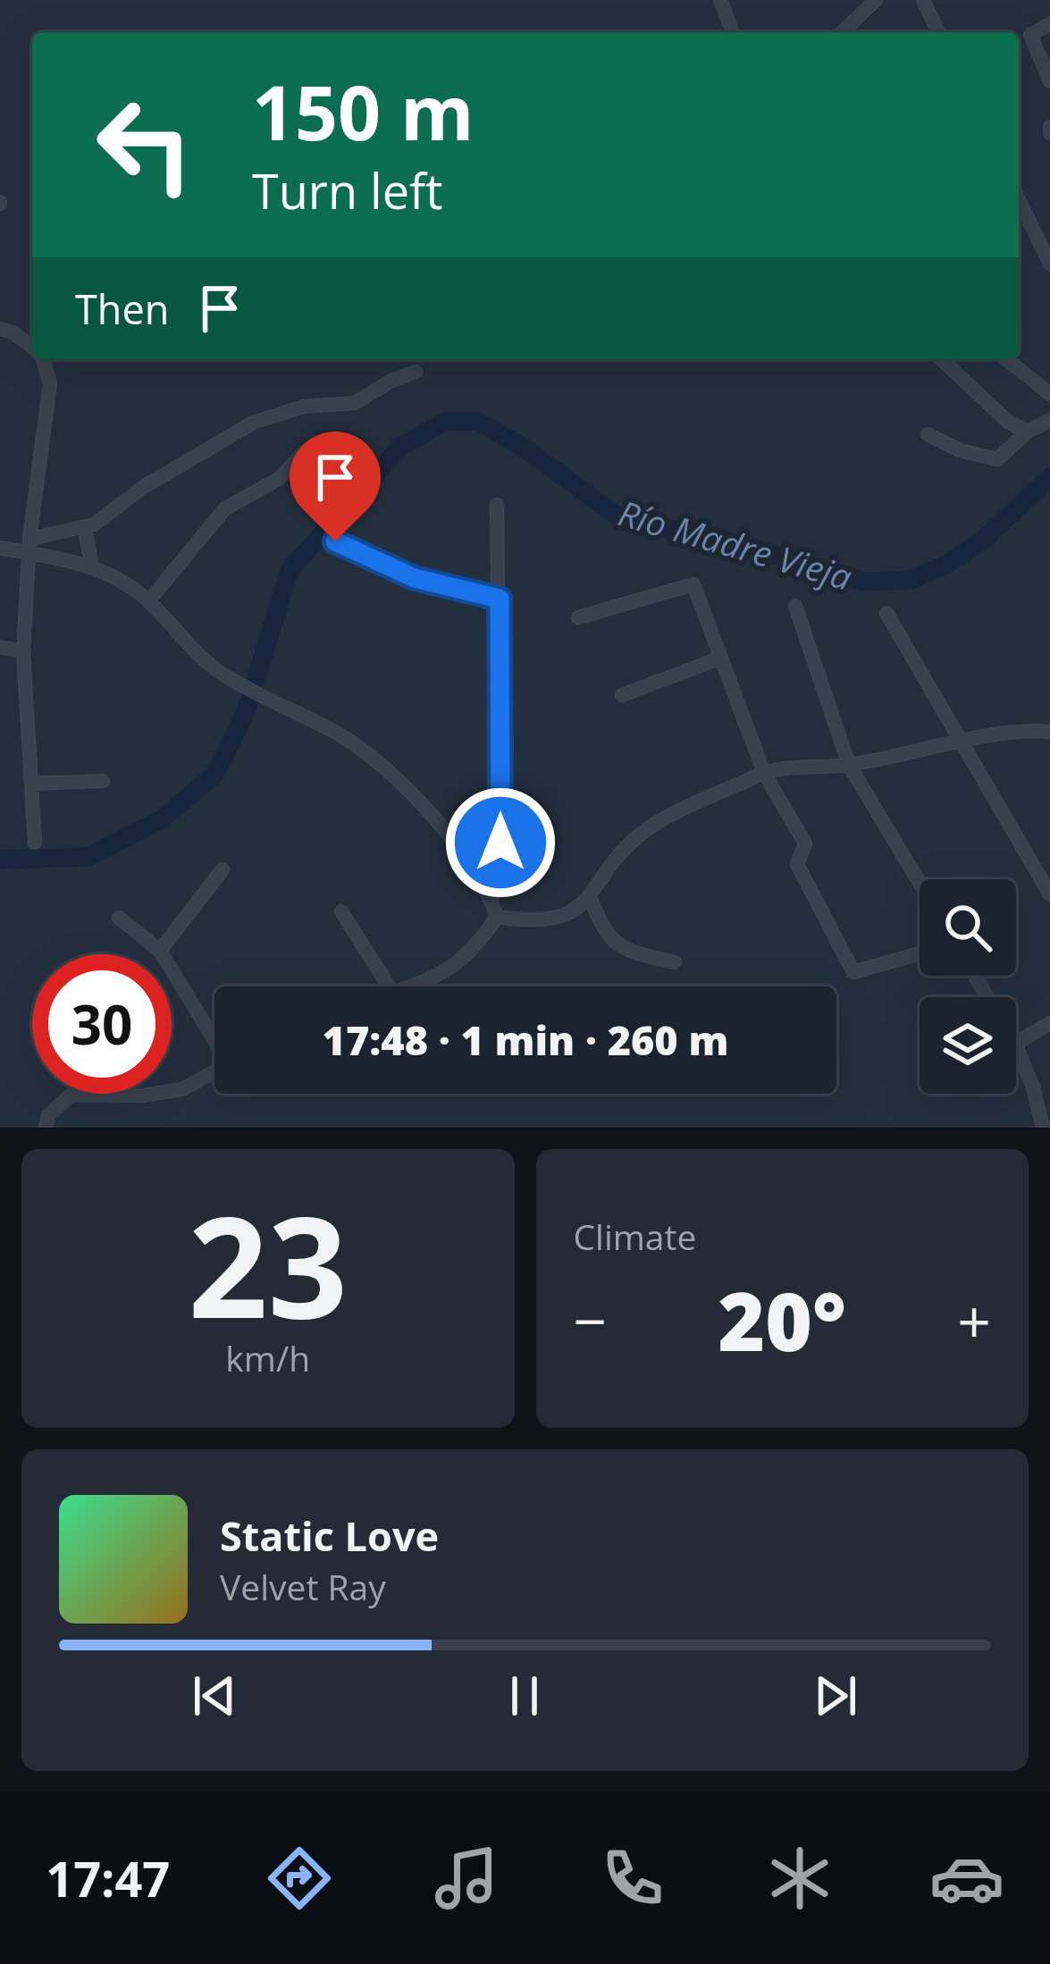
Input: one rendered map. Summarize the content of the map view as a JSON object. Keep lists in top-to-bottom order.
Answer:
{
  "water": ["Río Madre Vieja"],
  "page": {
    "turn": ["150 m", "Turn left"],
    "then": "Then",
    "limit": "30",
    "trip": "17:48 · 1 min · 260 m",
    "tile": [
      ["23", "km/h"],
      "Climate"
    ],
    "heat": ["−", "20°", "+"],
    "song": ["Static Love", "Velvet Ray"],
    "tabs": "17:47"
  }
}
